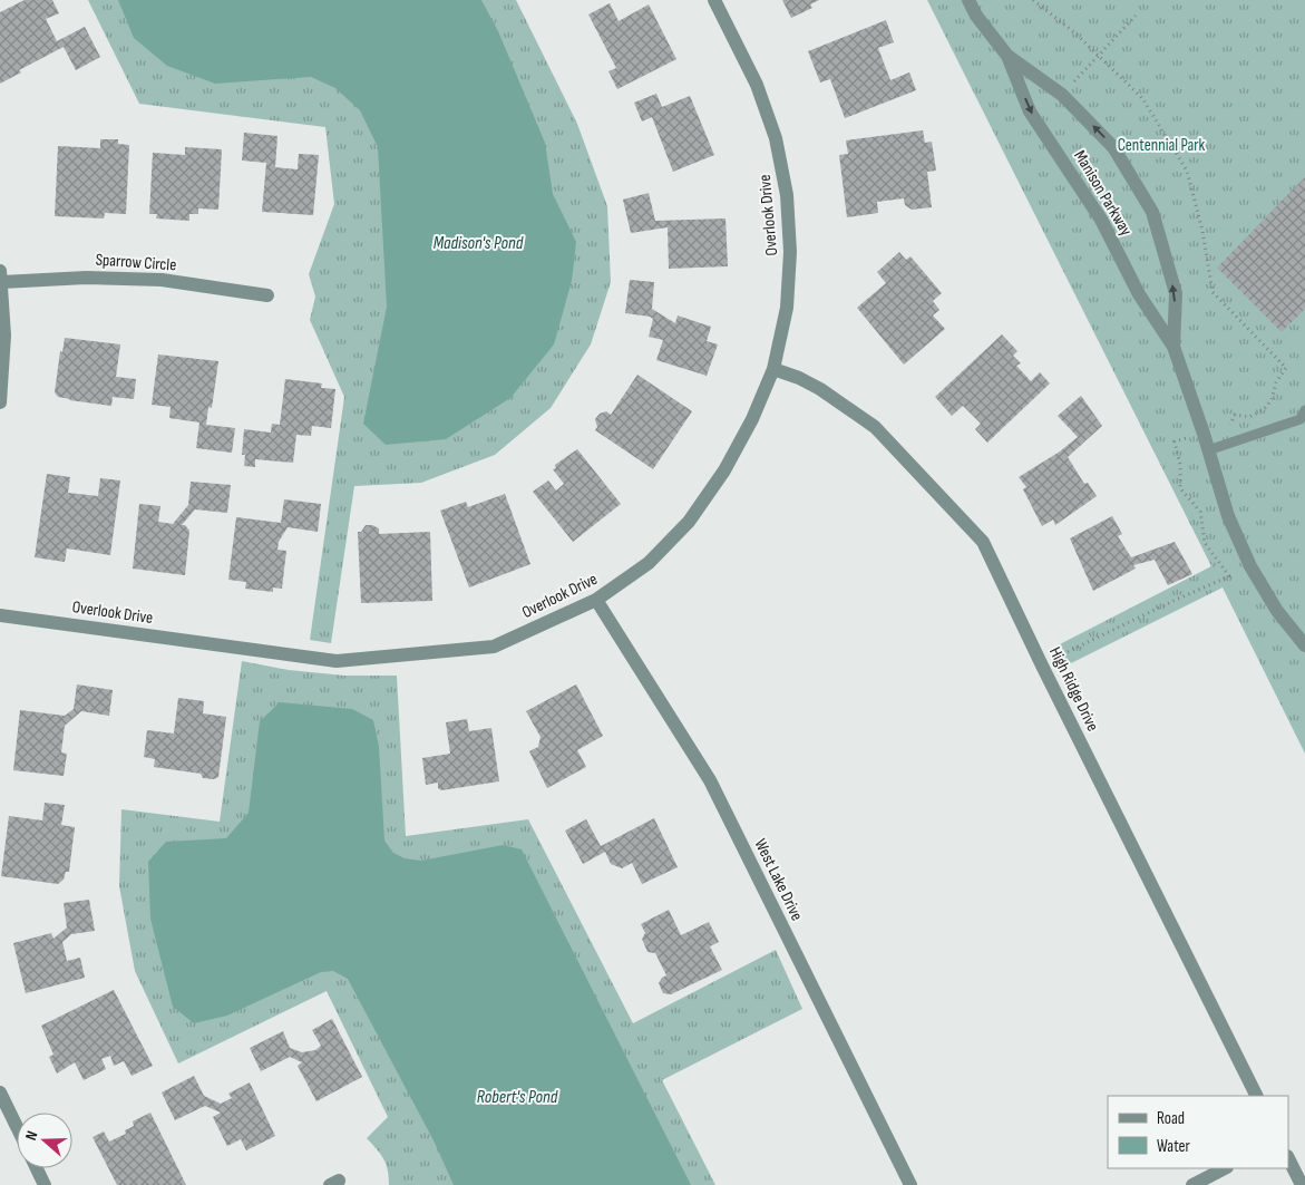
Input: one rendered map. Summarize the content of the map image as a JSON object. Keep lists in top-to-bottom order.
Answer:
{
  "streets": {
    "street": [
      "Manison Parkway",
      "Overlook Drive",
      "Sparrow Circle",
      "High Ridge Drive",
      "West Lake Drive"
    ]
  },
  "crossings": [
    ["Overlook Drive", "High Ridge Drive"],
    ["Overlook Drive", "West Lake Drive"]
  ],
  "water": ["Madison's Pond", "Robert's Pond"],
  "parks": ["Centennial Park"],
  "legend": ["Road", "Water"],
  "north": "left"
}
